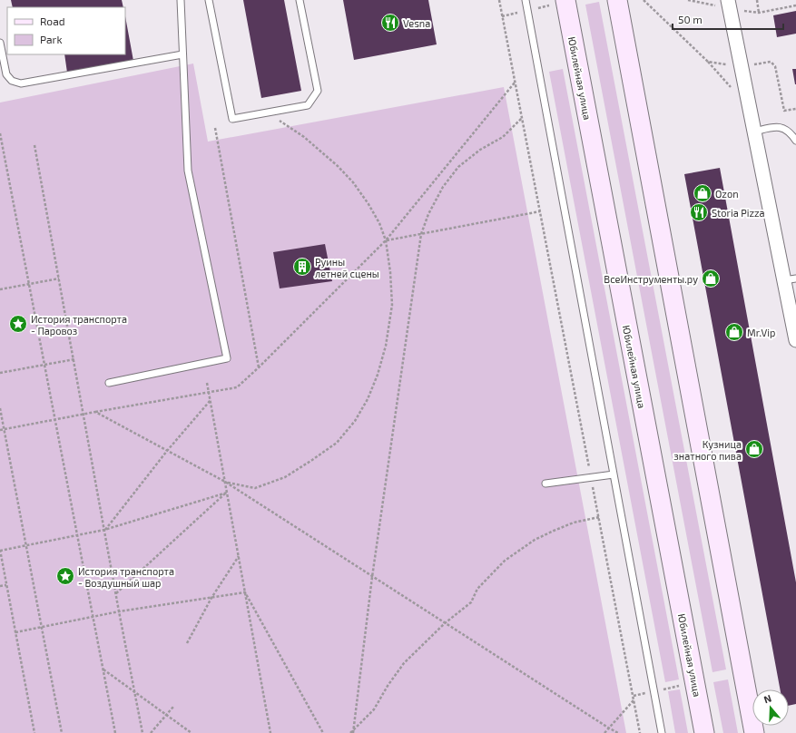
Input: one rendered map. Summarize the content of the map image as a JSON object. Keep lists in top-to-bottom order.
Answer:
{
  "streets": {
    "main road": ["Юбилейная улица"]
  },
  "places": {
    "restaurant": ["Vesna", "Storia Pizza"],
    "shop": [
      "Ozon",
      "ВсеИнструменты.ру",
      "Mr.Vip",
      "Кузница знатного пива"
    ],
    "building": ["Руины летней сцены"],
    "place": ["История транспорта - Паровоз", "История транспорта - Воздушный шар"]
  },
  "legend": ["Road", "Park"],
  "scale_bar": "50 m",
  "north": "top"
}
